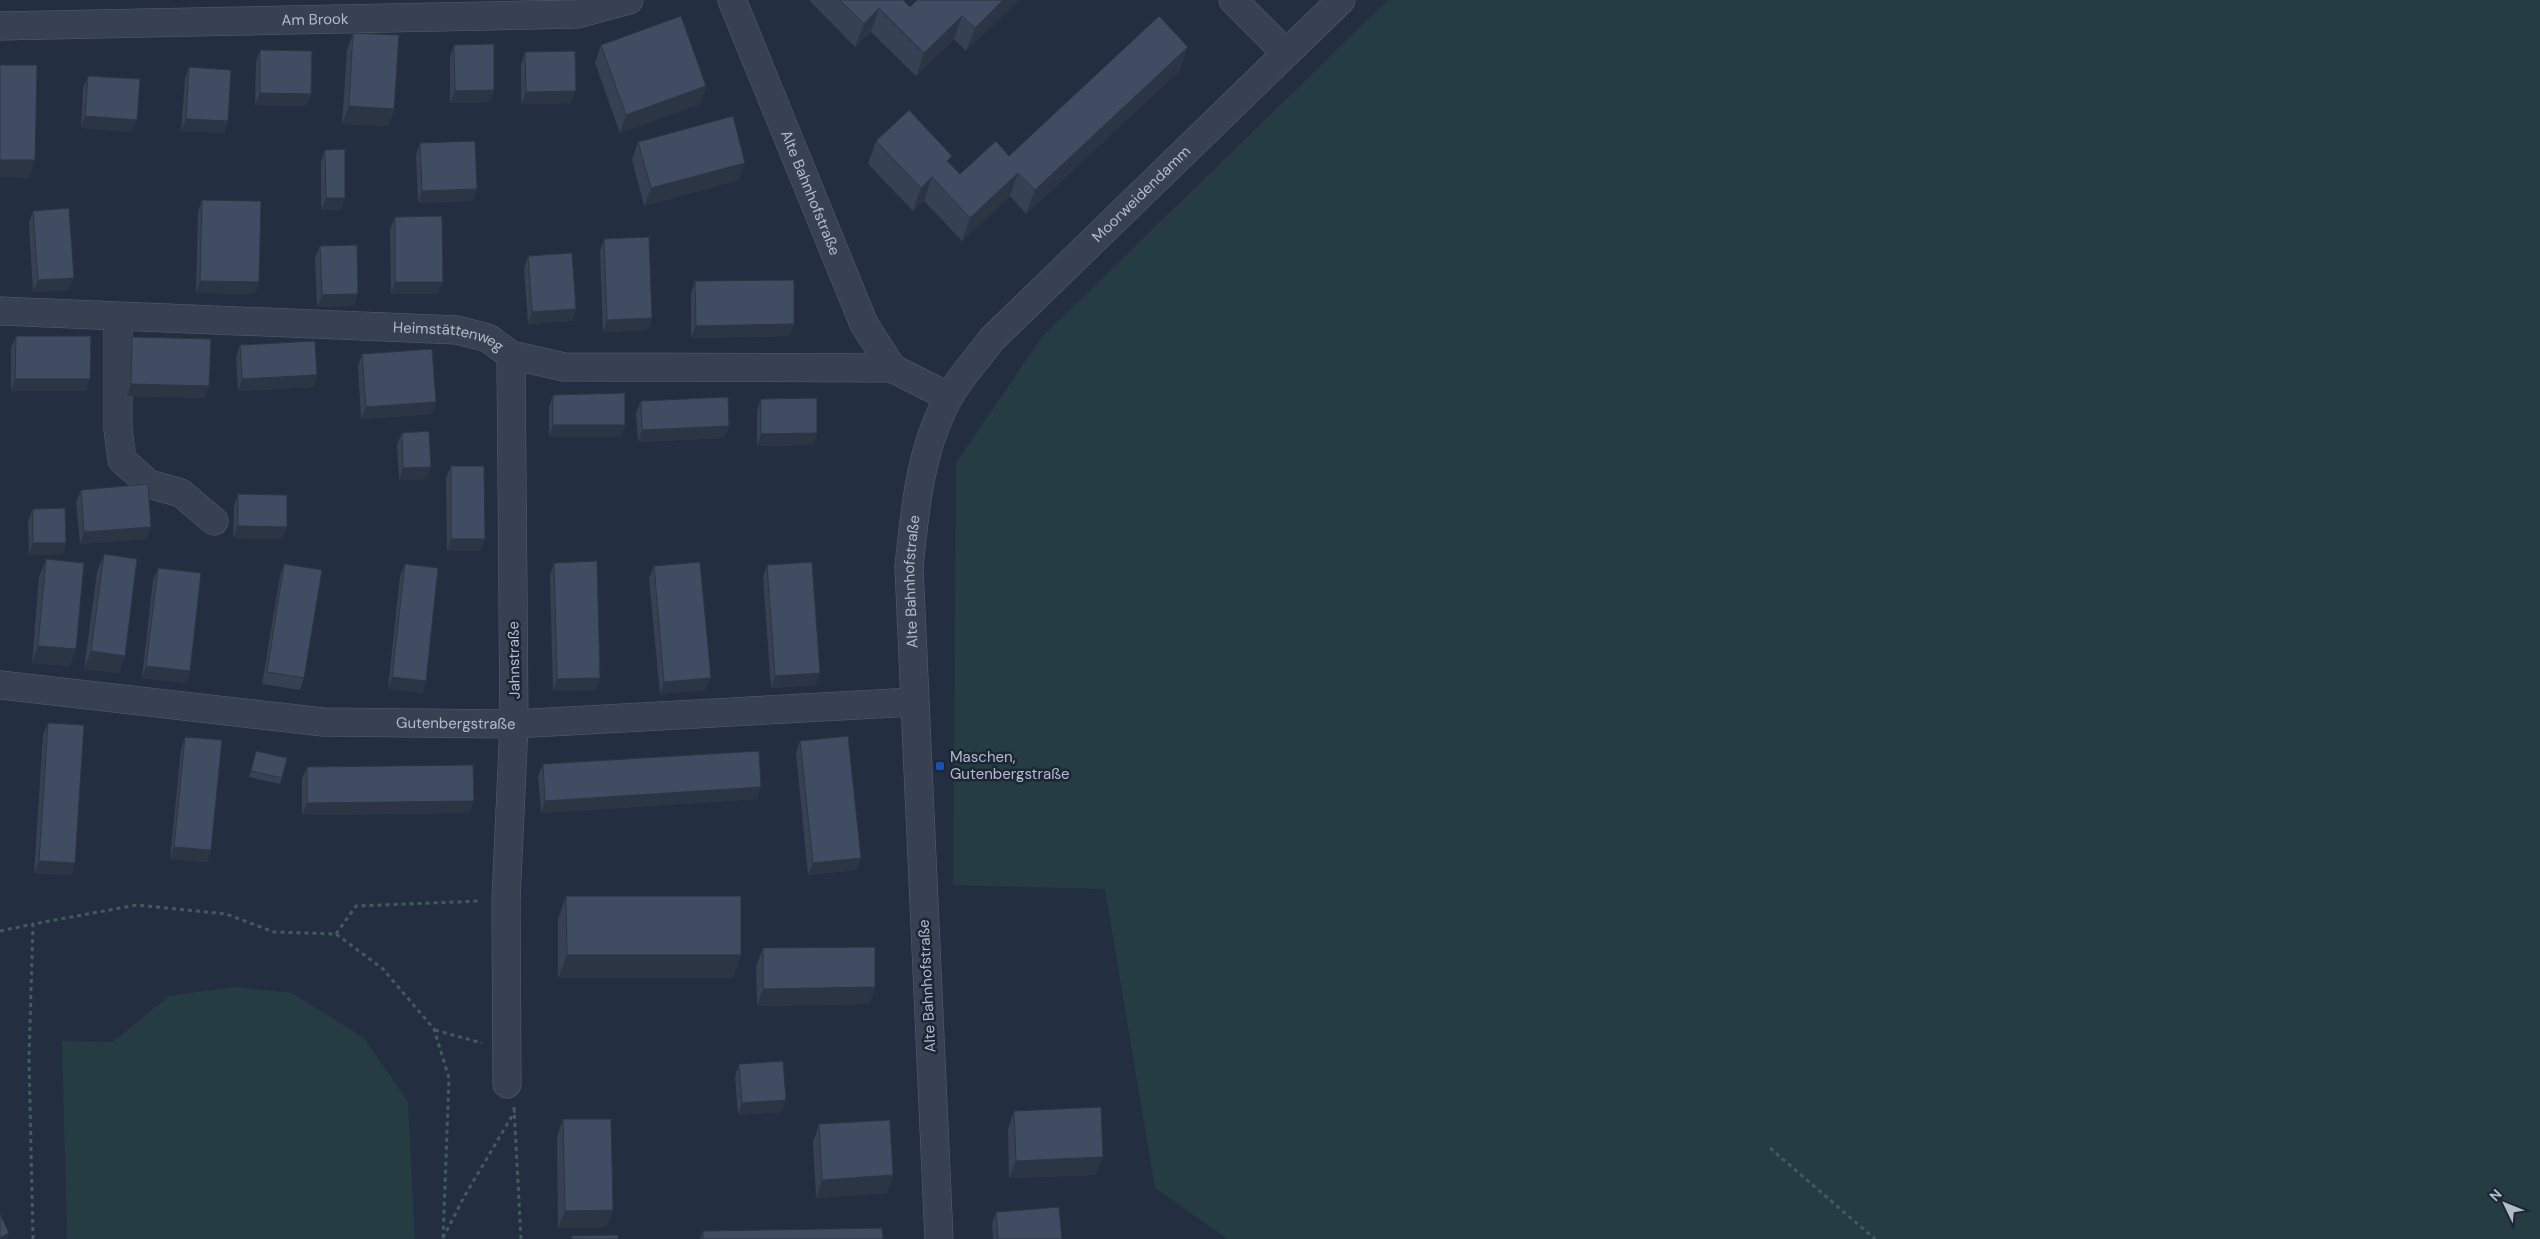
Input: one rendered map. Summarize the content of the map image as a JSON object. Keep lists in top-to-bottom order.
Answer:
{
  "streets": {
    "street": [
      "Am Brook",
      "Alte Bahnhofstraße",
      "Moorweidendamm",
      "Heimstättenweg",
      "Jahnstraße",
      "Gutenbergstraße"
    ]
  },
  "crossings": [
    ["Alte Bahnhofstraße", "Moorweidendamm"],
    ["Alte Bahnhofstraße", "Heimstättenweg"],
    ["Alte Bahnhofstraße", "Gutenbergstraße"],
    ["Heimstättenweg", "Jahnstraße"],
    ["Jahnstraße", "Gutenbergstraße"]
  ],
  "places": {
    "transit": ["Maschen, Gutenbergstraße"]
  },
  "north": "top left"
}
